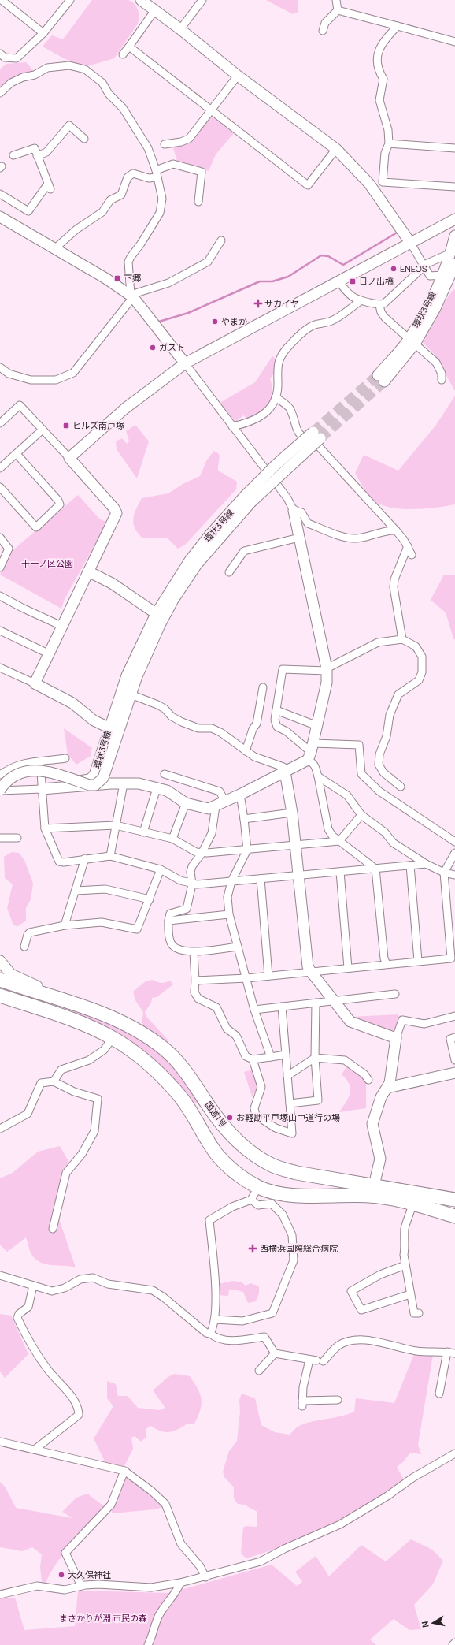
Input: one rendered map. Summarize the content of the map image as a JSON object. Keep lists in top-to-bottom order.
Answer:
{
  "streets": {
    "highway": ["国道1号"],
    "street": ["環状3号線"]
  },
  "parks": ["十一ノ区公園", "まさかりが淵 市民の森"],
  "places": {
    "other": [
      "ENEOS",
      "やまか",
      "ガスト",
      "お軽勘平戸塚山中道行の場",
      "大久保神社"
    ],
    "transit": ["下郷", "日ノ出橋", "ヒルズ南戸塚"],
    "health": ["サカイヤ", "西横浜国際総合病院"]
  },
  "north": "left"
}
